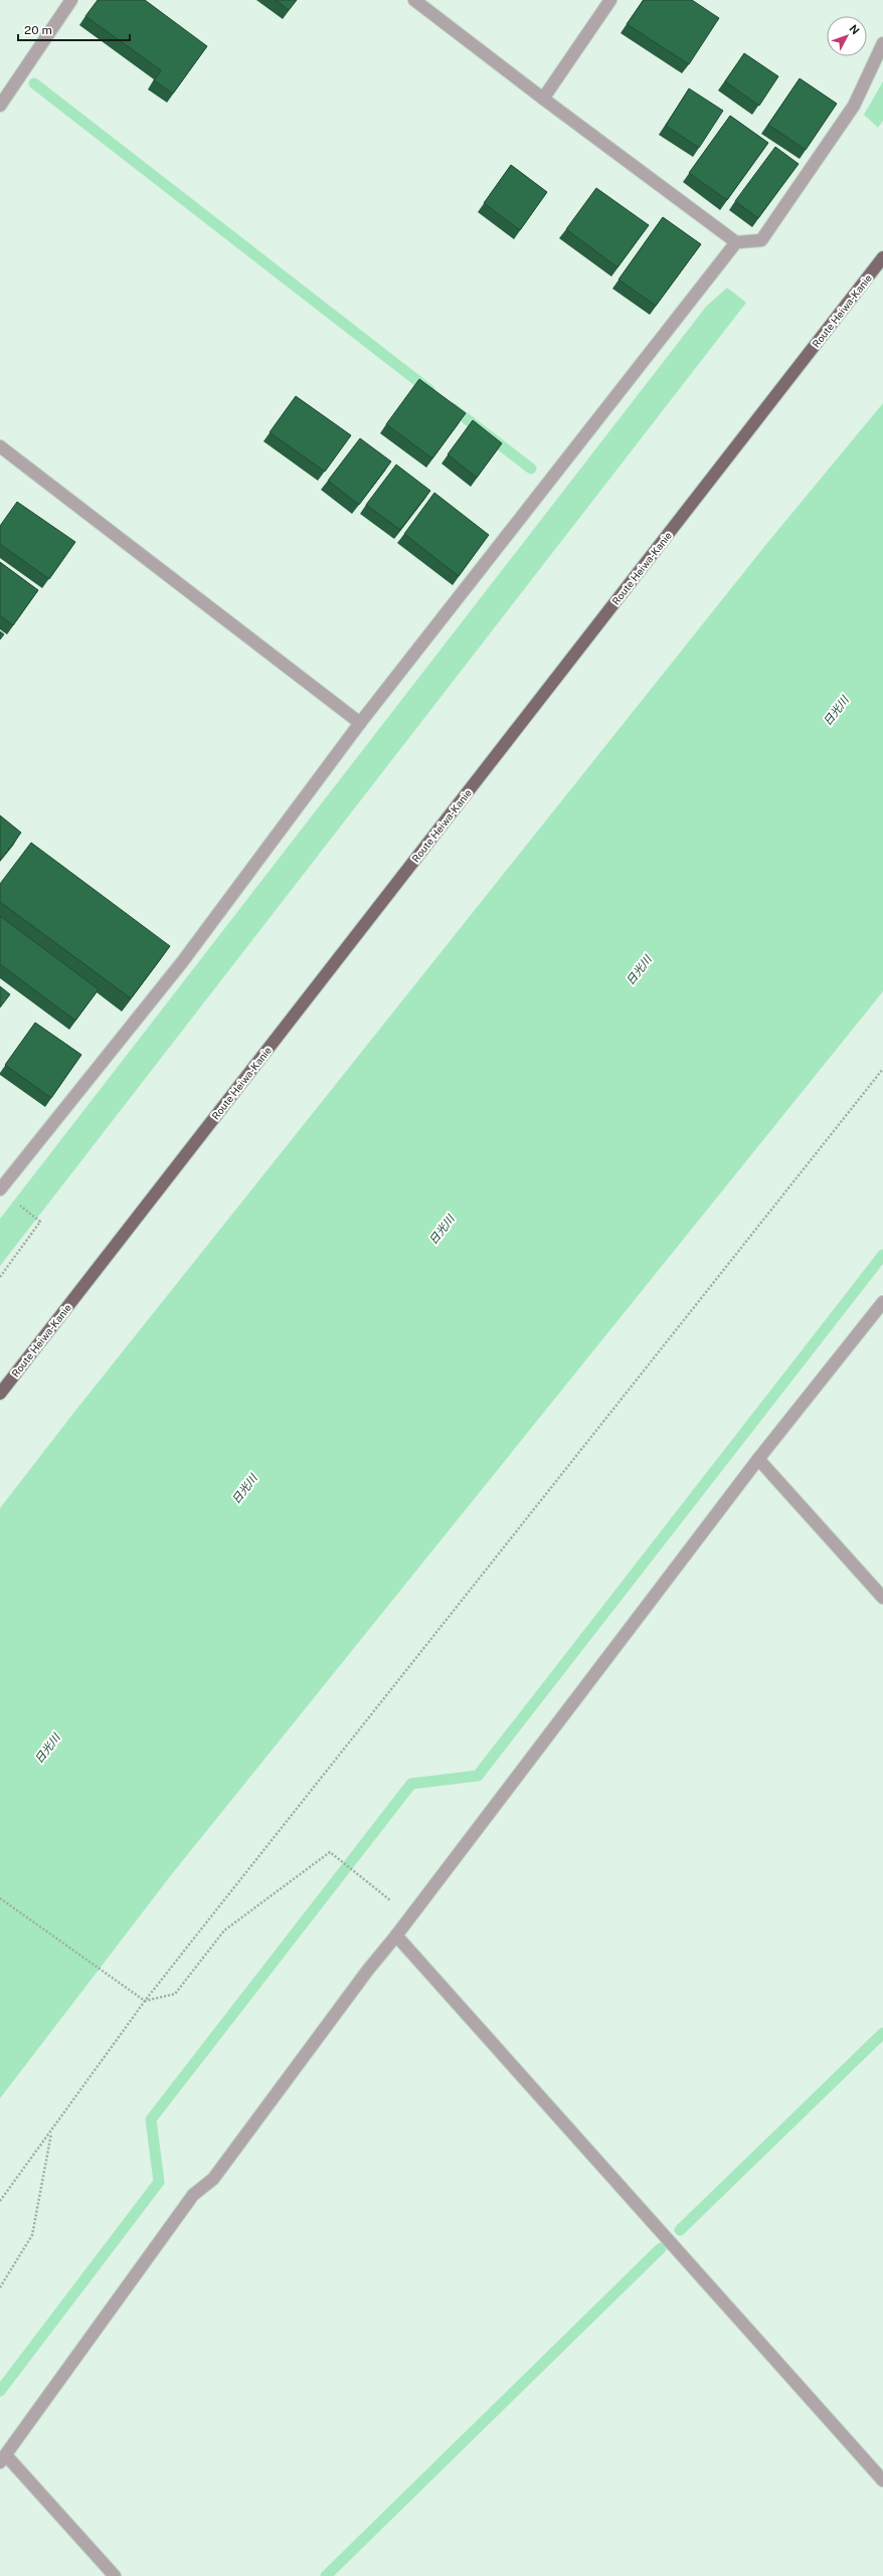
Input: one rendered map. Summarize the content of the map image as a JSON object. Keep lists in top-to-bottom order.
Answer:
{
  "streets": {
    "main road": ["Route Heiwa-Kanie"]
  },
  "water": ["日光川"],
  "scale_bar": "20 m",
  "north": "top right"
}
